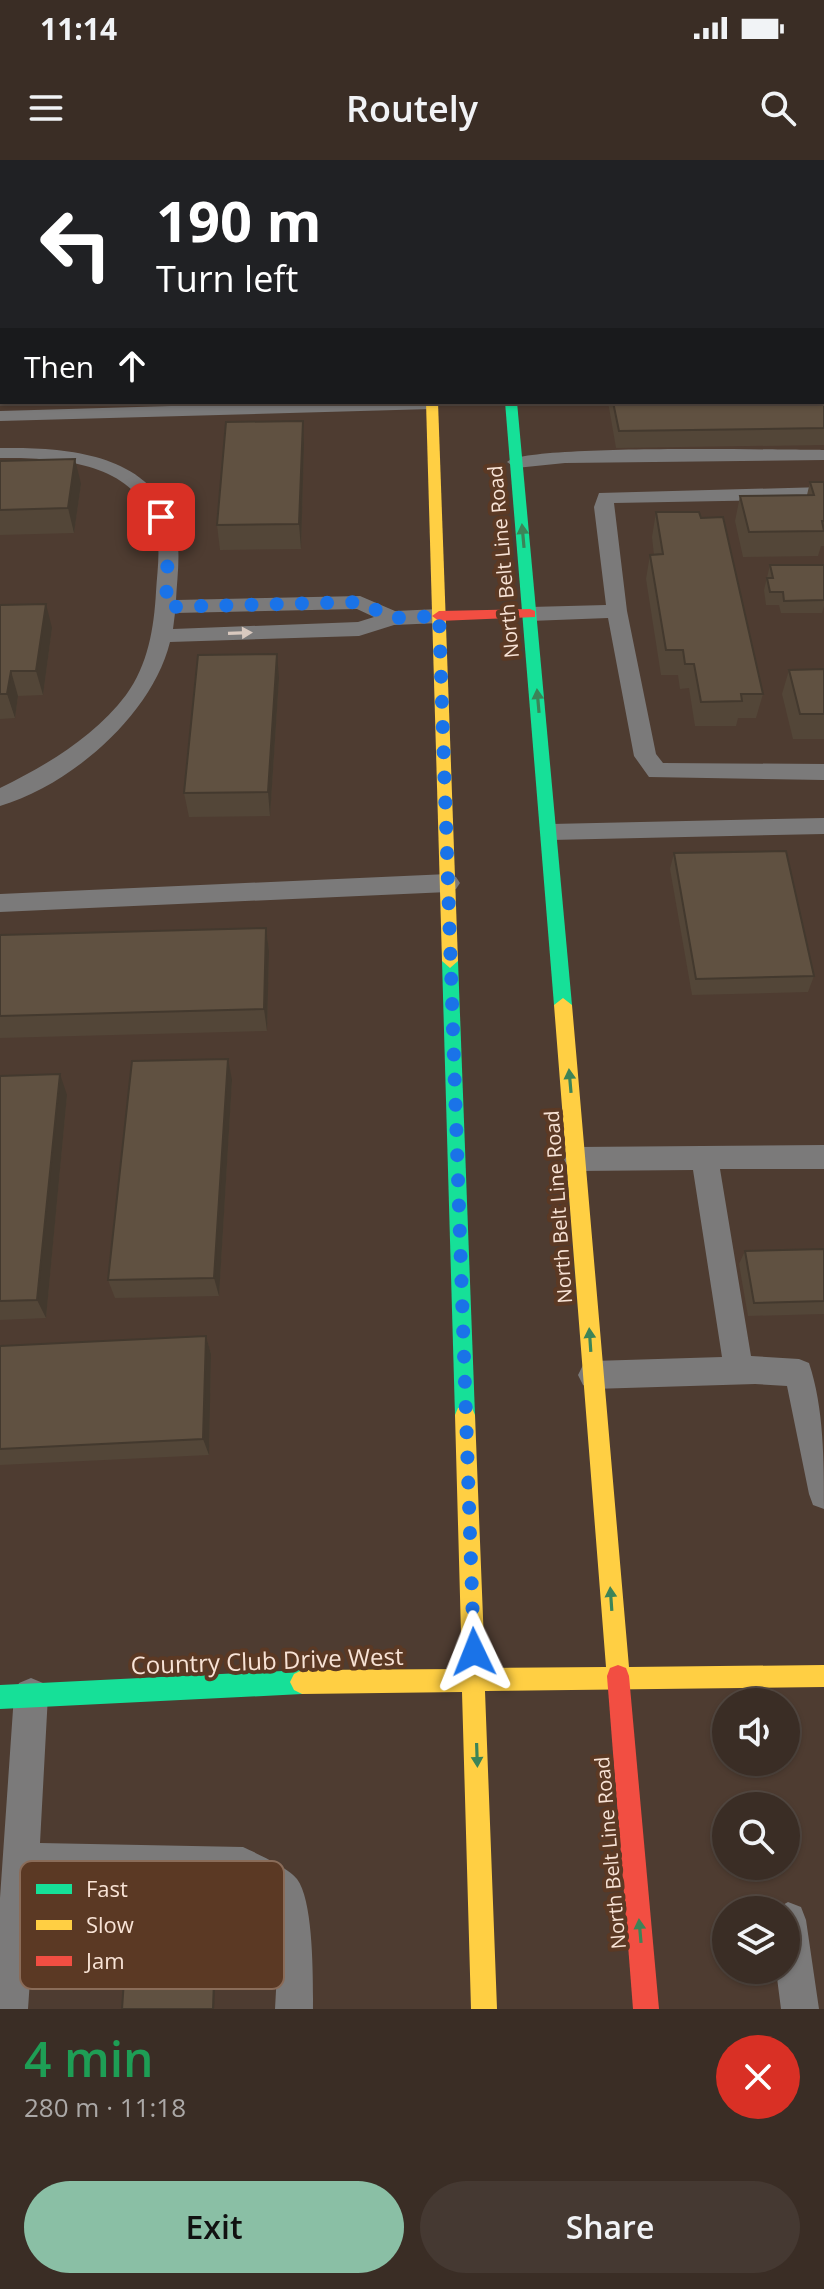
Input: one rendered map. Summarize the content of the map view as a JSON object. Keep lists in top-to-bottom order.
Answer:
{
  "streets": {
    "main road": ["North Belt Line Road", "Country Club Drive West"]
  },
  "crossings": [
    ["North Belt Line Road", "Country Club Drive West"]
  ],
  "legend": ["Fast", "Slow", "Jam"],
  "page": {
    "status": "11:14",
    "header": "Routely",
    "turn": ["190 m", "Turn left"],
    "then": "Then",
    "heading": ["4 min", "280 m · 11:18"],
    "buttons": ["Exit", "Share"]
  }
}
